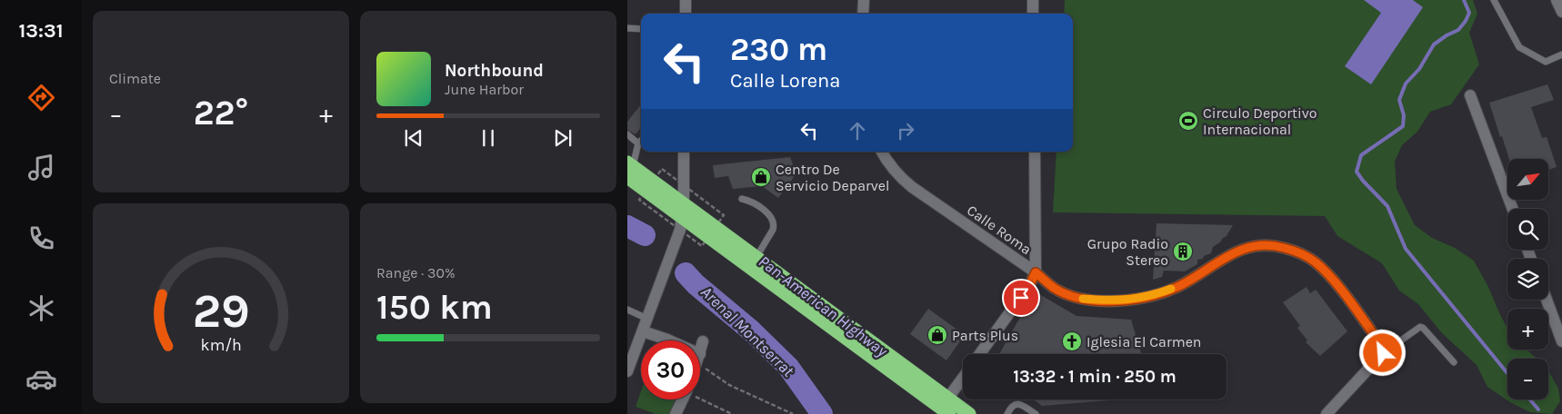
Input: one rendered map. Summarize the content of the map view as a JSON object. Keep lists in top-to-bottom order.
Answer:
{
  "streets": {
    "street": ["Calle Roma"]
  },
  "water": ["Pan-American Highway", "Arenal Montserrat"],
  "places": {
    "sports": ["Circulo Deportivo Internacional"],
    "shop": ["Centro De Servicio Deparvel", "Parts Plus"],
    "building": ["Grupo Radio Stereo"],
    "church": ["Iglesia El Carmen"]
  },
  "north": "top right",
  "page": {
    "tabs": "13:31",
    "tile": [
      "Climate",
      ["Range · 30%", "150 km"]
    ],
    "turn": ["230 m", "Calle Lorena"],
    "song": ["Northbound", "June Harbor"],
    "heat": ["−", "22°", "+"],
    "map_buttons": ["+", "−"],
    "limit": "30",
    "trip": "13:32 · 1 min · 250 m",
    "gauge": ["29", "km/h"]
  }
}
